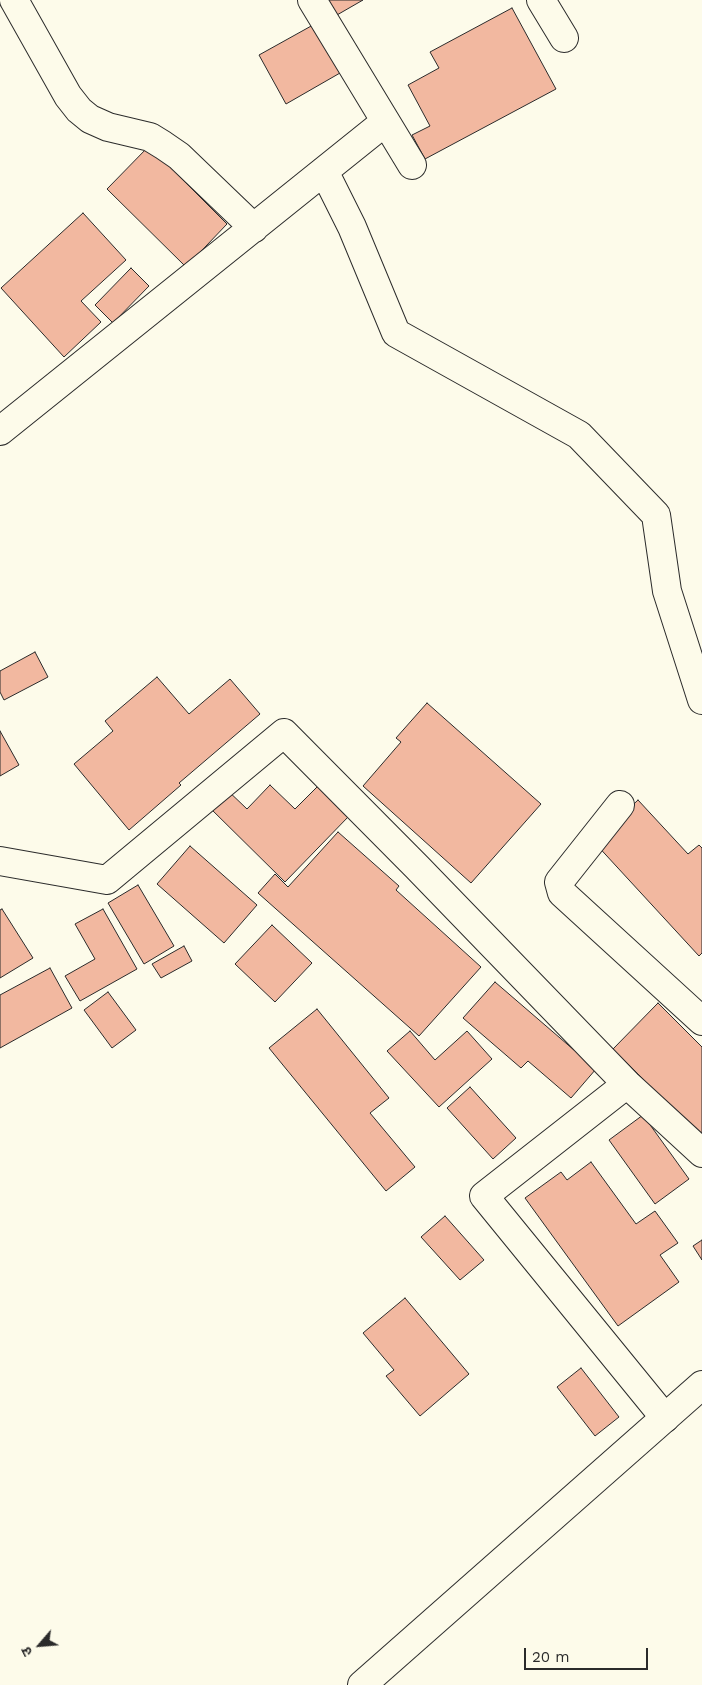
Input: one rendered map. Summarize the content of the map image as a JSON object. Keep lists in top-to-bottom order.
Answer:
{
  "scale_bar": "20 m",
  "north": "bottom left"
}
